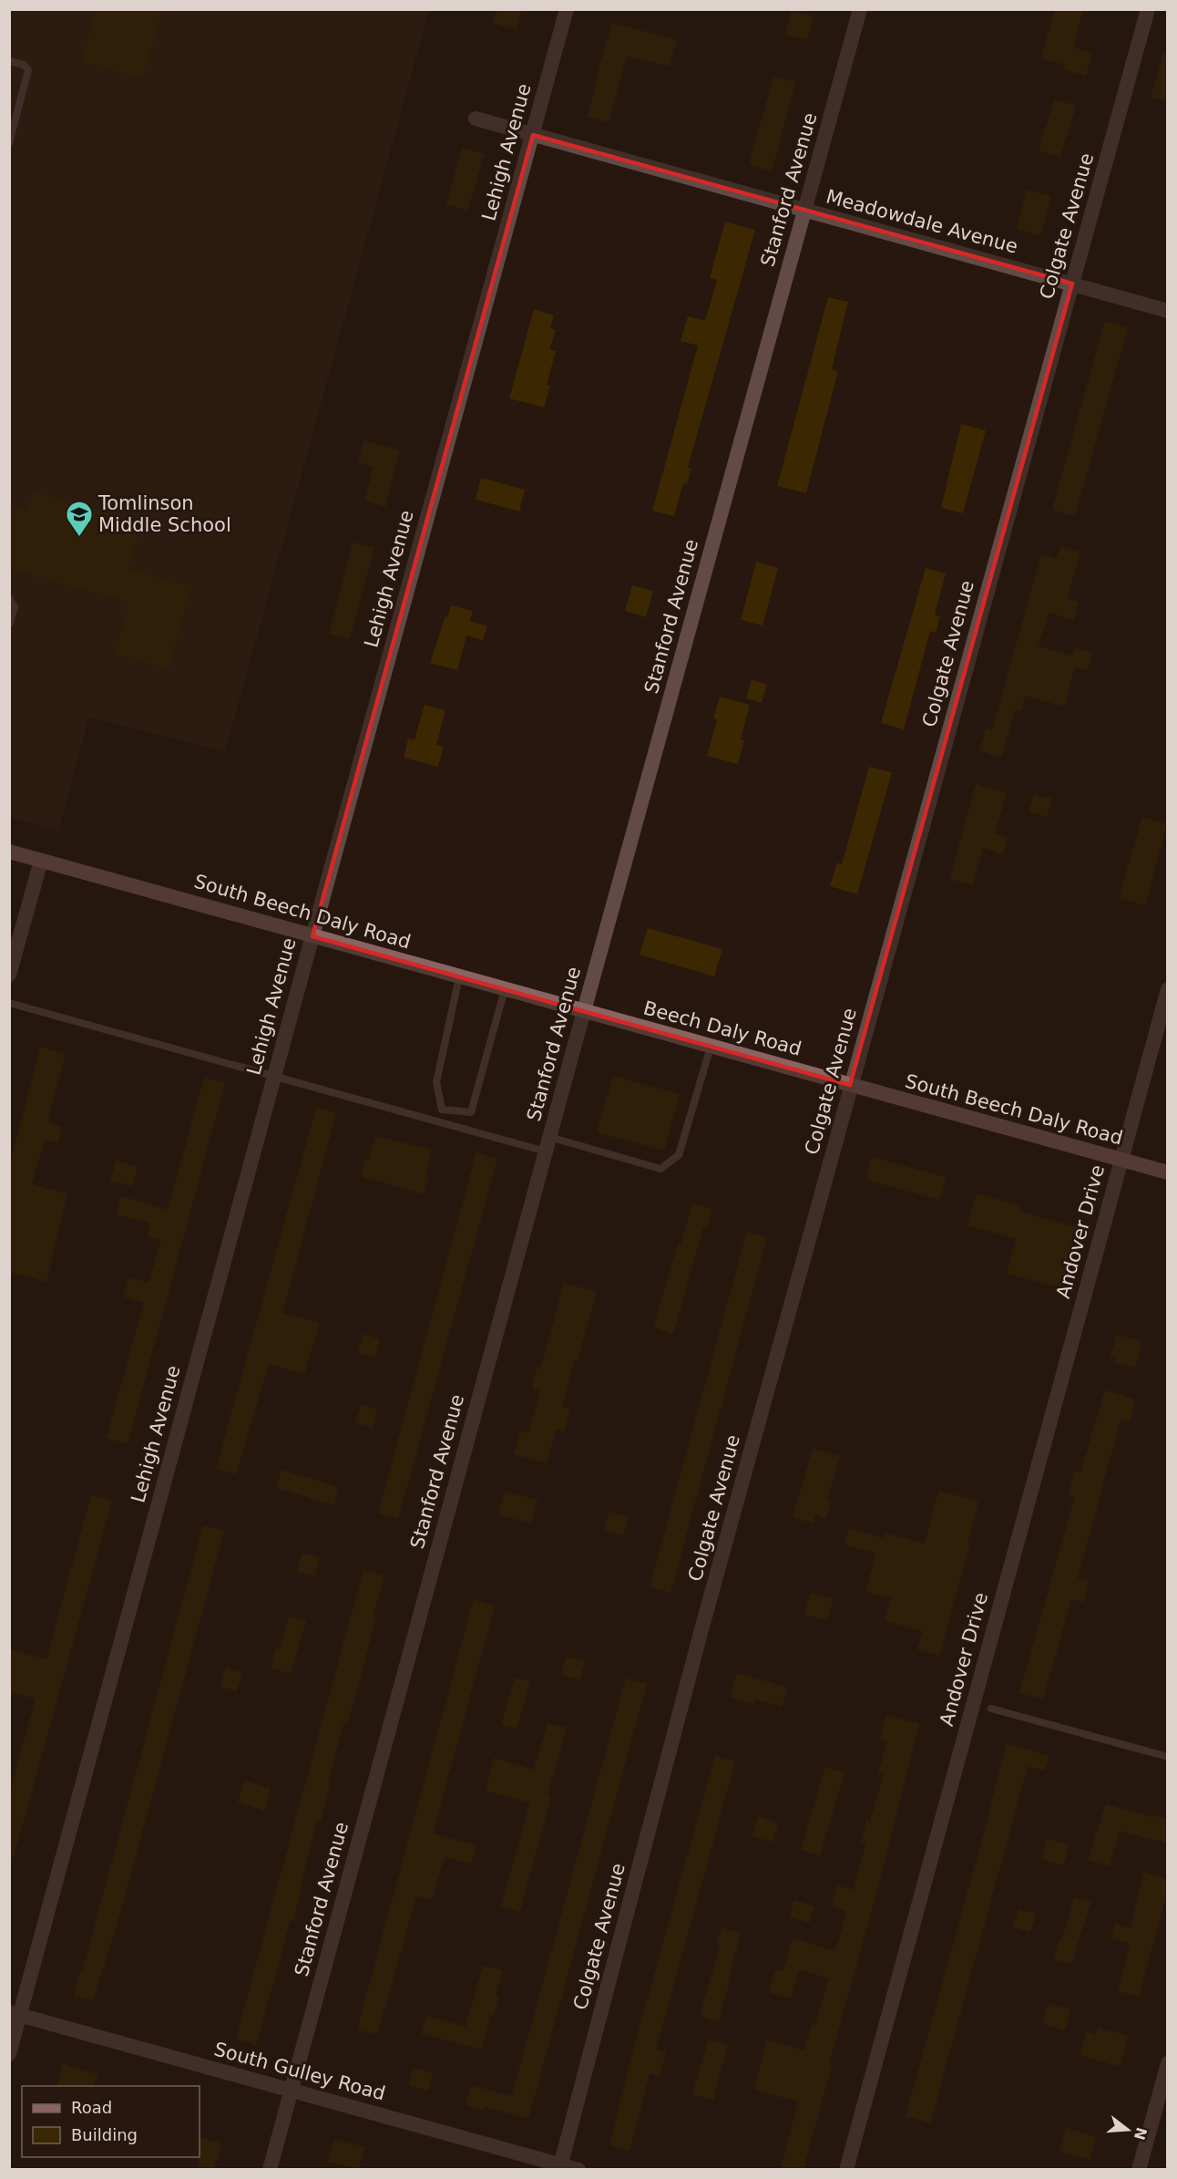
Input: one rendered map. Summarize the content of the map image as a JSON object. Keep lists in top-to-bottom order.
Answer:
{
  "streets": {
    "main road": ["South Beech Daly Road", "Beech Daly Road"],
    "street": [
      "Lehigh Avenue",
      "Stanford Avenue",
      "Meadowdale Avenue",
      "Colgate Avenue",
      "Andover Drive",
      "South Gulley Road"
    ]
  },
  "crossings": [
    ["Lehigh Avenue", "Meadowdale Avenue"],
    ["Lehigh Avenue", "South Beech Daly Road"],
    ["Lehigh Avenue", "South Gulley Road"],
    ["Stanford Avenue", "Meadowdale Avenue"],
    ["Stanford Avenue", "South Beech Daly Road"],
    ["Stanford Avenue", "Beech Daly Road"],
    ["Stanford Avenue", "South Gulley Road"],
    ["Meadowdale Avenue", "Colgate Avenue"],
    ["Colgate Avenue", "South Beech Daly Road"],
    ["Colgate Avenue", "Beech Daly Road"],
    ["Colgate Avenue", "South Gulley Road"],
    ["South Beech Daly Road", "Beech Daly Road"],
    ["South Beech Daly Road", "Andover Drive"]
  ],
  "places": {
    "school or university": ["Tomlinson Middle School"]
  },
  "legend": ["Road", "Building"],
  "north": "right"
}
